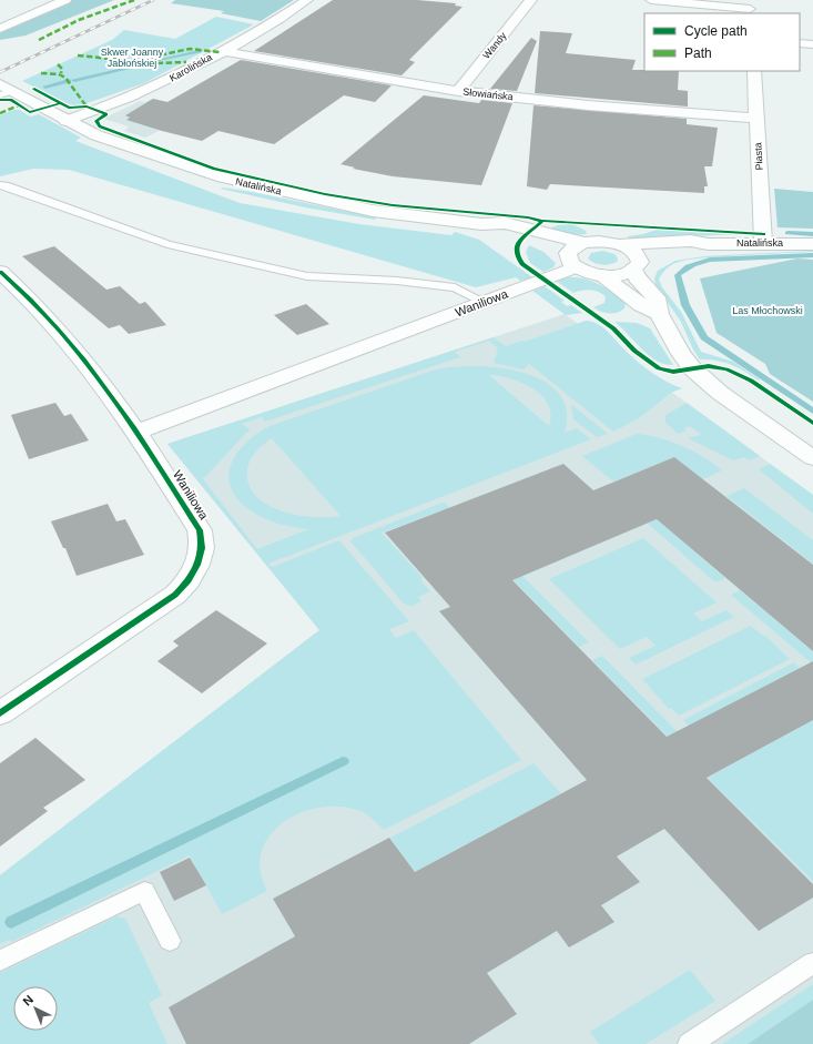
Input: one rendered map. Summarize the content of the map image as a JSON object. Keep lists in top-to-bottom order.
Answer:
{
  "streets": {
    "street": [
      "Wandy",
      "Karolińska",
      "Słowiańska",
      "Piasta",
      "Natalińska",
      "Waniliowa"
    ]
  },
  "crossings": [
    ["Wandy", "Słowiańska"],
    ["Karolińska", "Słowiańska"],
    ["Karolińska", "Natalińska"],
    ["Słowiańska", "Piasta"],
    ["Piasta", "Natalińska"],
    ["Natalińska", "Waniliowa"]
  ],
  "parks": ["Skwer Joanny Jabłońskiej", "Las Młochowski"],
  "legend": ["Cycle path", "Path"],
  "north": "top left"
}
